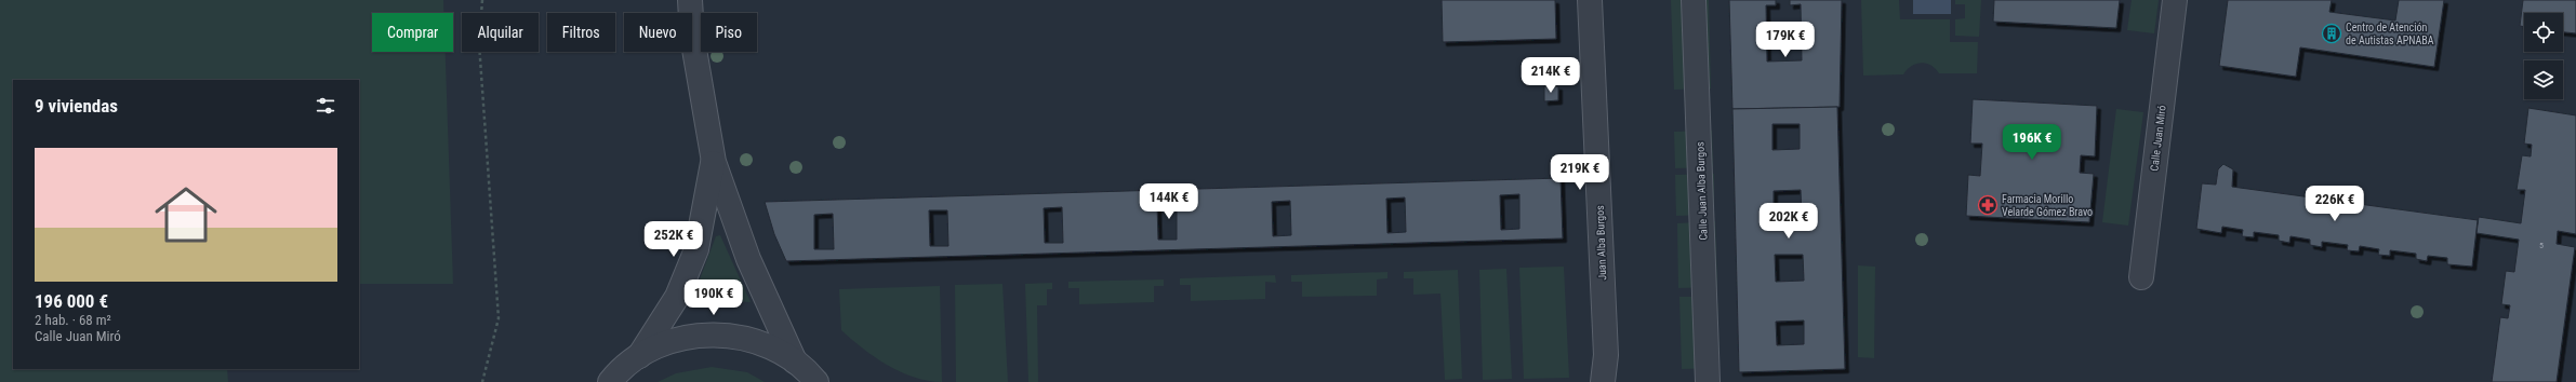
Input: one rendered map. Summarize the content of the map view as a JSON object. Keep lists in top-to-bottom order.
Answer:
{
  "streets": {
    "street": ["Calle Juan Miró", "Calle Juan Alba Burgos", "Juan Alba Burgos"]
  },
  "places": {
    "building": ["Centro de Atención de Autistas APNABA"],
    "pharmacy": ["Farmacia Morillo Velarde Gómez Bravo"]
  },
  "house_numbers": ["5"],
  "page": {
    "chip": [
      "Comprar",
      "Alquilar",
      "Filtros",
      "Nuevo",
      "Piso"
    ],
    "price": [
      "179K €",
      "214K €",
      "196K €",
      "219K €",
      "144K €",
      "226K €",
      "202K €",
      "252K €",
      "190K €"
    ],
    "heading": "9 viviendas",
    "list": [
      {
        "name": "196 000 €",
        "note": "2 hab. · 68 m² · Calle Juan Miró"
      }
    ]
  }
}
